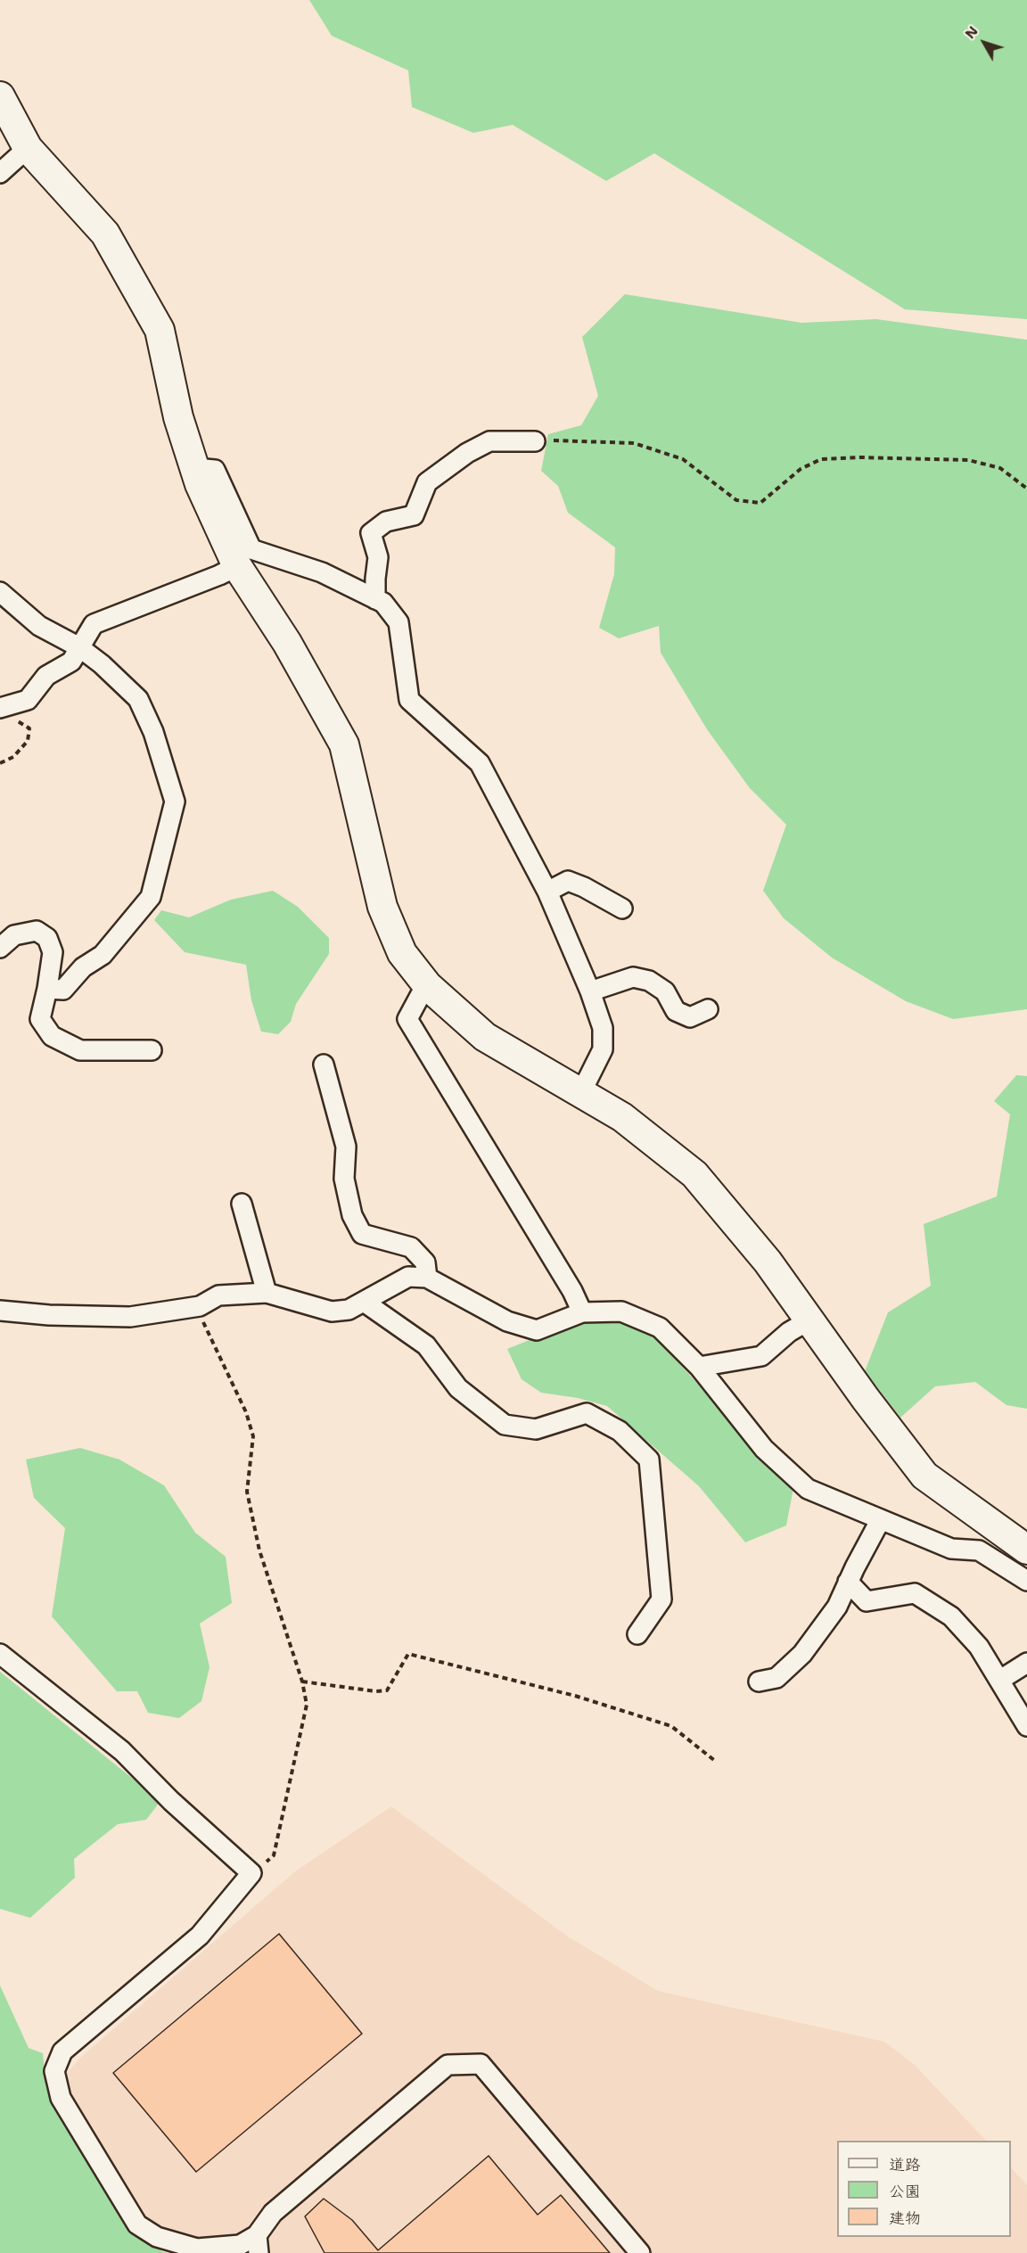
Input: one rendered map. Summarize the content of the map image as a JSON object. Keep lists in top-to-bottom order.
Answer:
{
  "legend": ["道路", "公園", "建物"],
  "north": "top left"
}
